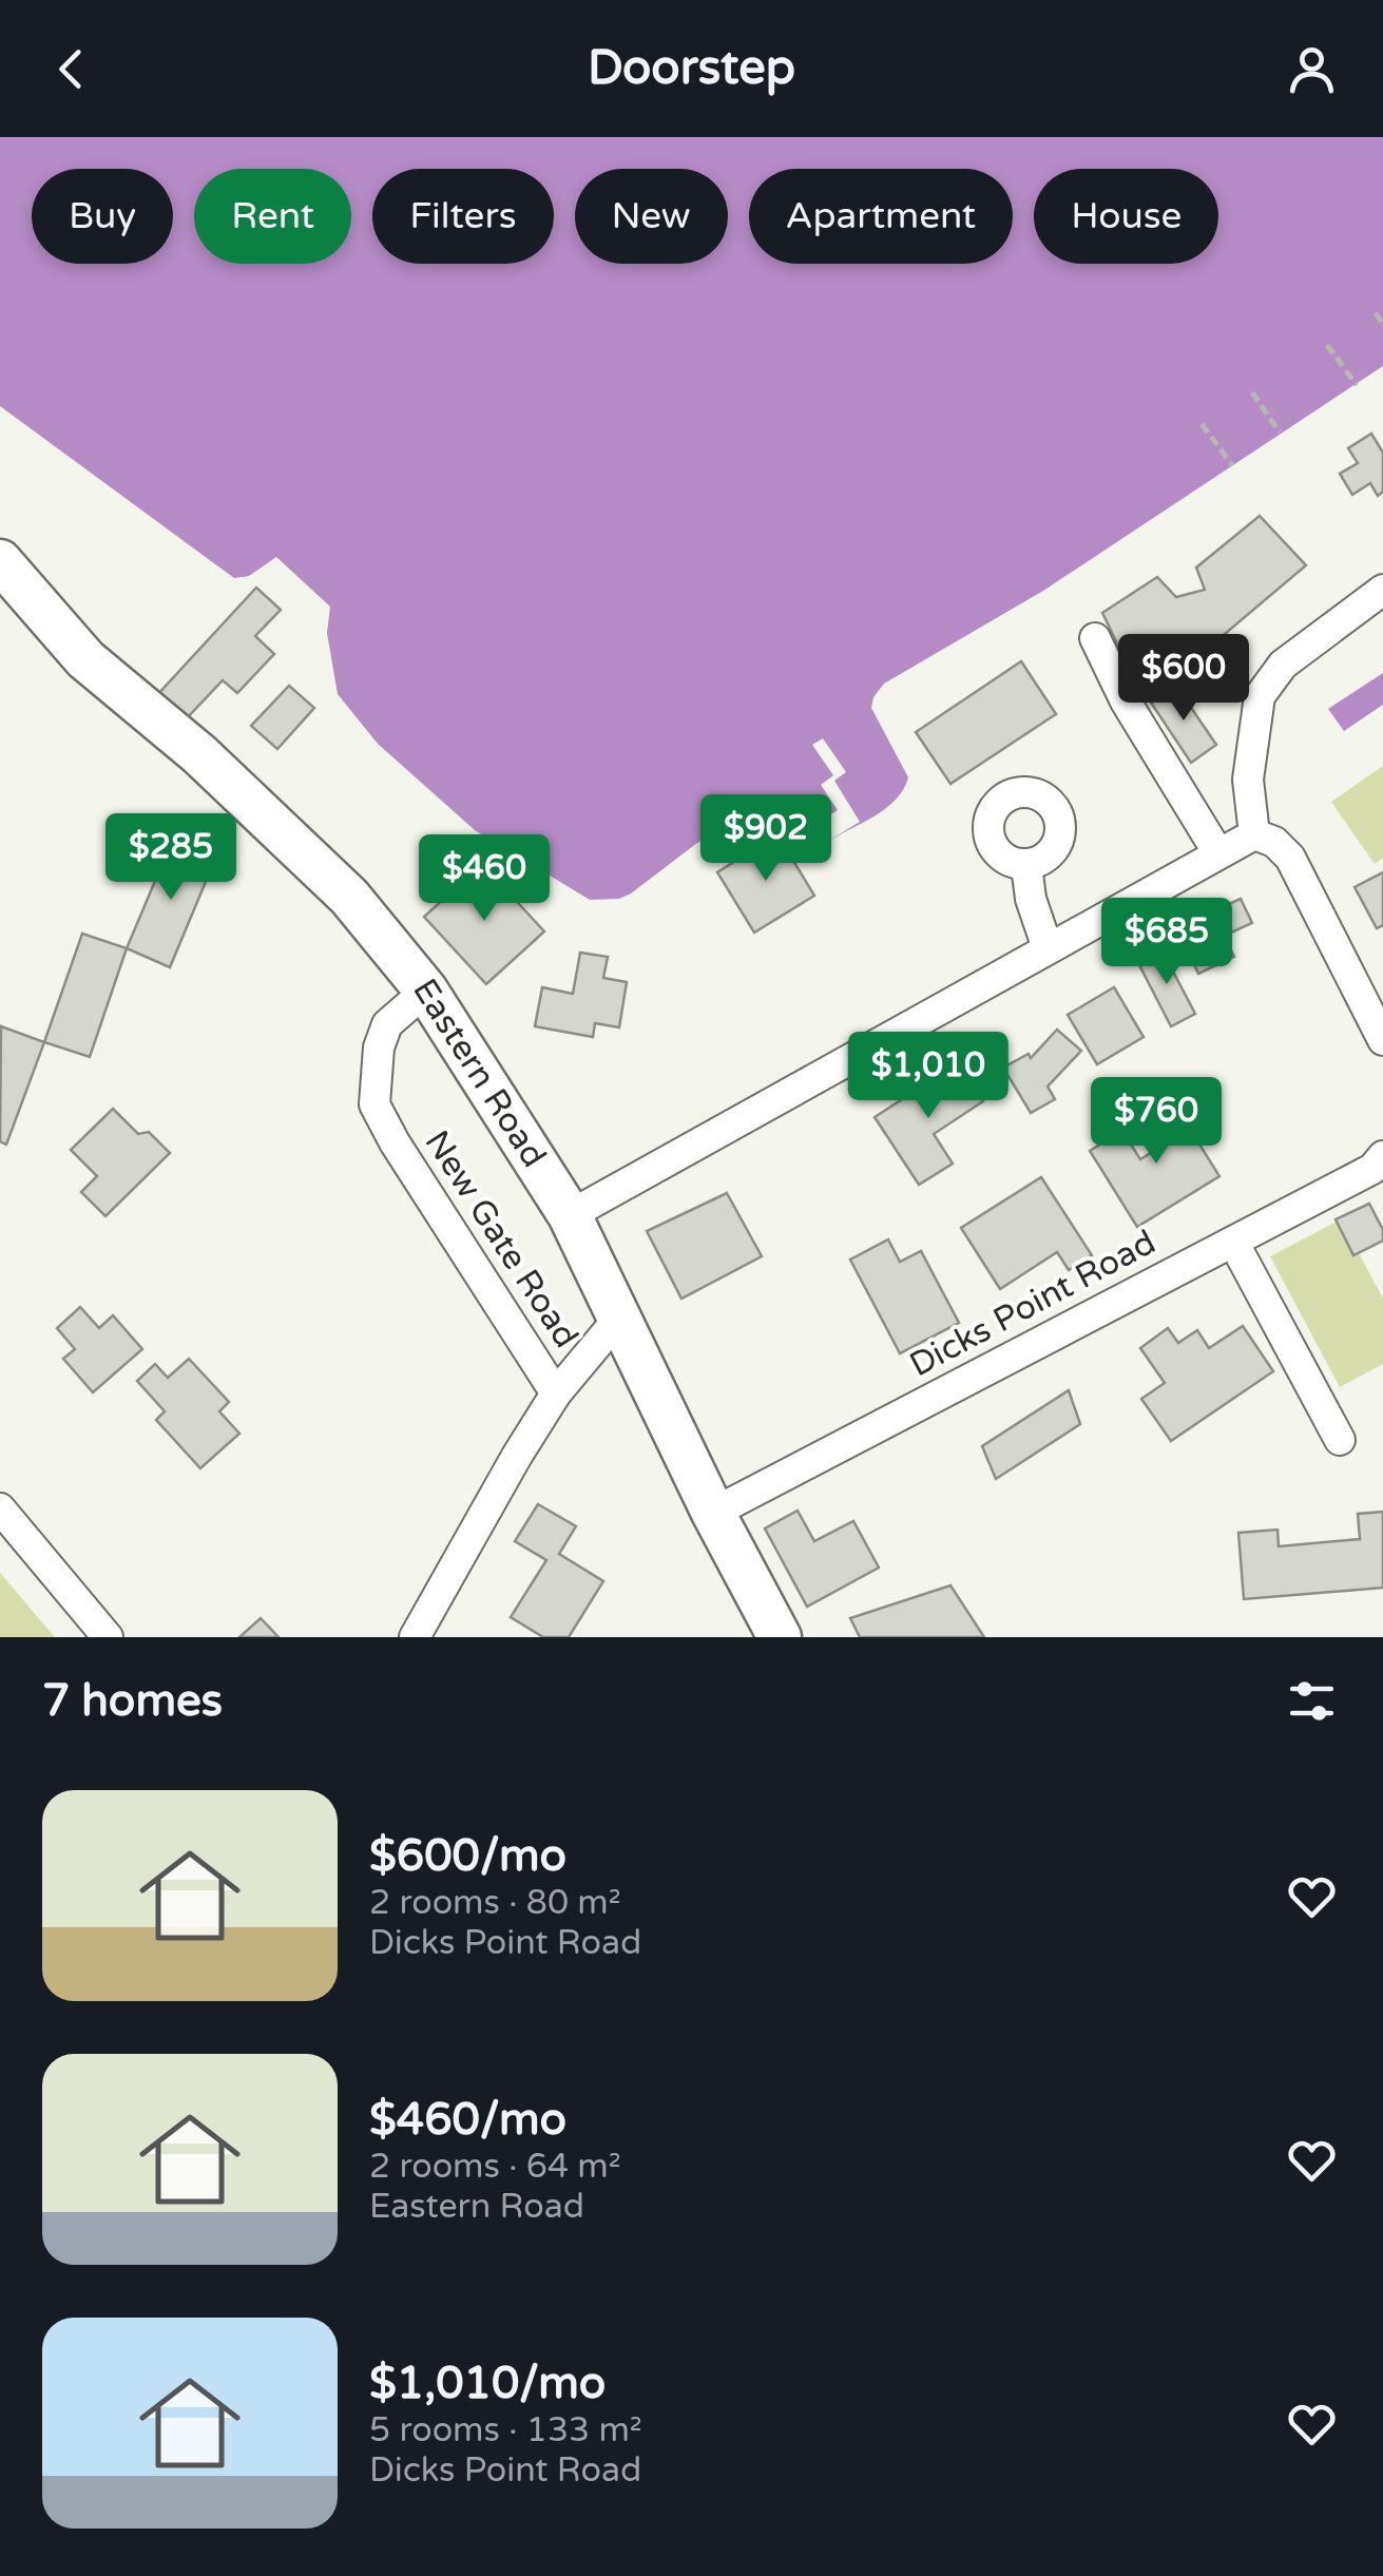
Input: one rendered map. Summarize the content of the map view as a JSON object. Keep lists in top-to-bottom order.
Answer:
{
  "streets": {
    "highway": ["Eastern Road"],
    "street": ["New Gate Road", "Dicks Point Road"]
  },
  "crossings": [
    ["Eastern Road", "New Gate Road"],
    ["Eastern Road", "Dicks Point Road"]
  ],
  "page": {
    "header": "Doorstep",
    "chip": [
      "Buy",
      "Rent",
      "Filters",
      "New",
      "Apartment",
      "House"
    ],
    "price": [
      "$600",
      "$902",
      "$285",
      "$460",
      "$685",
      "$1,010",
      "$760"
    ],
    "heading": "7 homes",
    "list": [
      {
        "name": "$600/mo",
        "note": "2 rooms · 80 m² · Dicks Point Road"
      },
      {
        "name": "$460/mo",
        "note": "2 rooms · 64 m² · Eastern Road"
      },
      {
        "name": "$1,010/mo",
        "note": "5 rooms · 133 m² · Dicks Point Road"
      }
    ]
  }
}
